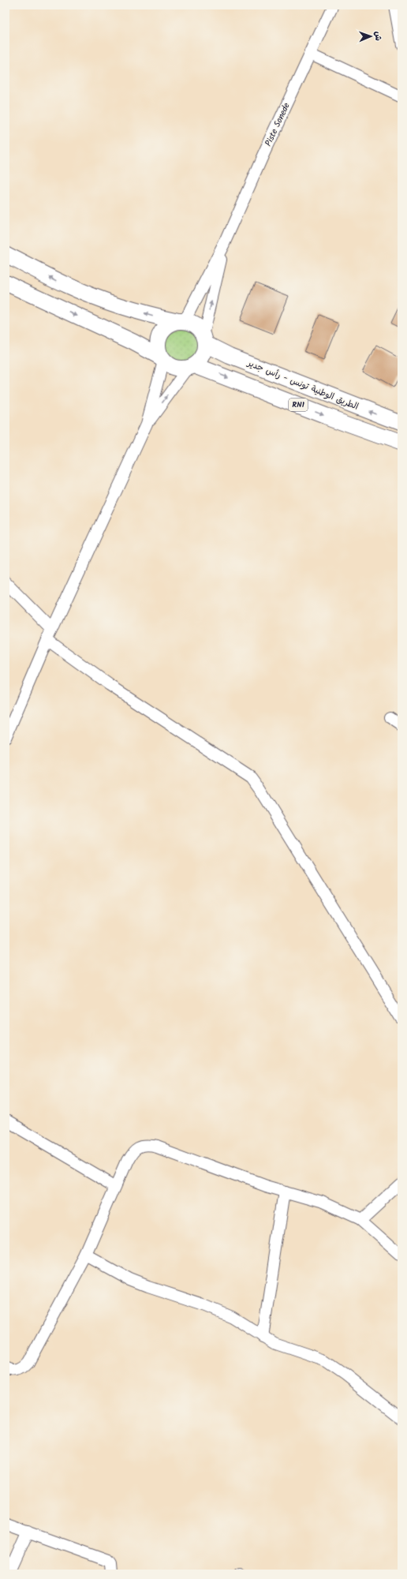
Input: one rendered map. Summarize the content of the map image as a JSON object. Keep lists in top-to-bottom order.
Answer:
{
  "streets": {
    "highway": ["الطريق الوطنية تونس - رأس جدير", "RN1"],
    "street": ["Piste Sonede"]
  },
  "crossings": [
    ["Piste Sonede", "الطريق الوطنية تونس - رأس جدير"],
    ["Piste Sonede", "RN1"],
    ["الطريق الوطنية تونس - رأس جدير", "RN1"]
  ],
  "north": "right"
}
